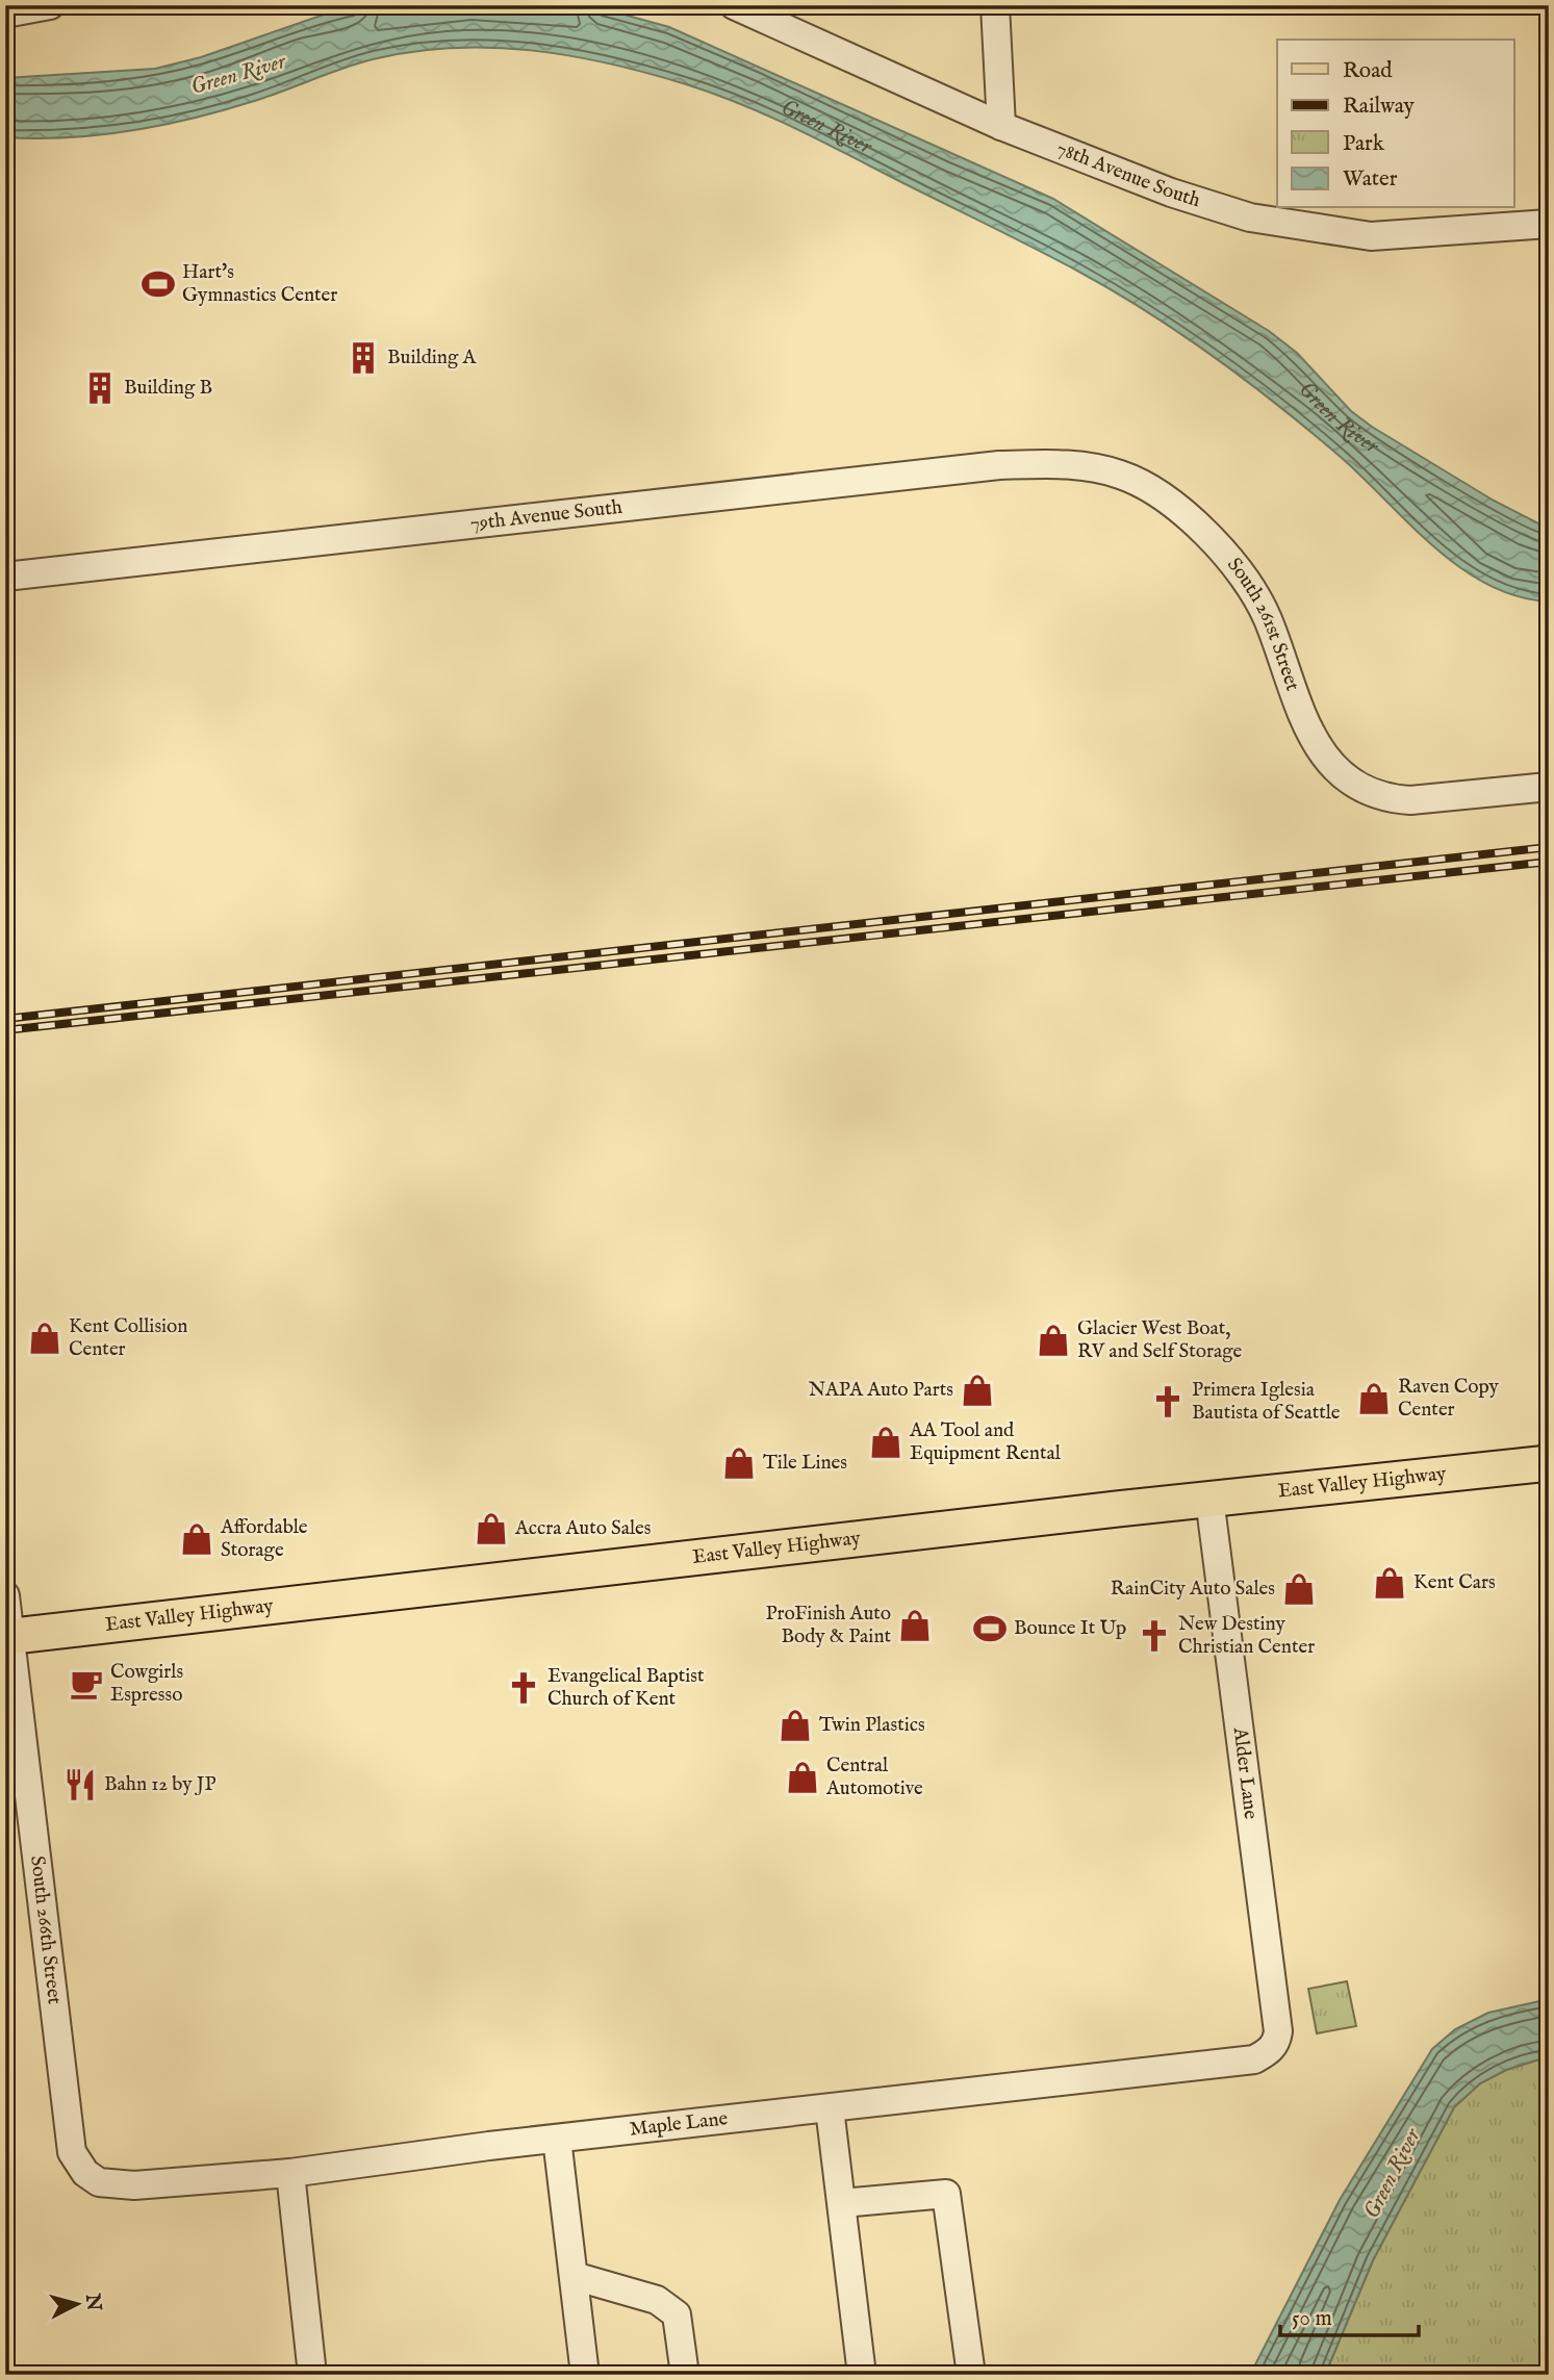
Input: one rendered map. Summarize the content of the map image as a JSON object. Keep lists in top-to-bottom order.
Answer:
{
  "streets": {
    "main road": ["East Valley Highway"],
    "street": [
      "78th Avenue South",
      "79th Avenue South",
      "South 261st Street",
      "Alder Lane",
      "South 266th Street",
      "Maple Lane"
    ]
  },
  "crossings": [
    ["79th Avenue South", "South 261st Street"],
    ["East Valley Highway", "Alder Lane"],
    ["East Valley Highway", "South 266th Street"],
    ["Alder Lane", "Maple Lane"],
    ["South 266th Street", "Maple Lane"]
  ],
  "water": ["Green River"],
  "places": {
    "sports": ["Hart's Gymnastics Center", "Bounce It Up"],
    "building": ["Building A", "Building B"],
    "shop": [
      "Kent Collision Center",
      "Glacier West Boat, RV and Self Storage",
      "NAPA Auto Parts",
      "Raven Copy Center",
      "AA Tool and Equipment Rental",
      "Tile Lines",
      "Accra Auto Sales",
      "Affordable Storage",
      "Kent Cars",
      "RainCity Auto Sales",
      "ProFinish Auto Body & Paint",
      "Twin Plastics",
      "Central Automotive"
    ],
    "church": ["Primera Iglesia Bautista of Seattle", "New Destiny Christian Center", "Evangelical Baptist Church of Kent"],
    "cafe": ["Cowgirls Espresso"],
    "restaurant": ["Bahn 12 by JP"]
  },
  "legend": [
    "Road",
    "Railway",
    "Park",
    "Water"
  ],
  "scale_bar": "50 m",
  "north": "right"
}
